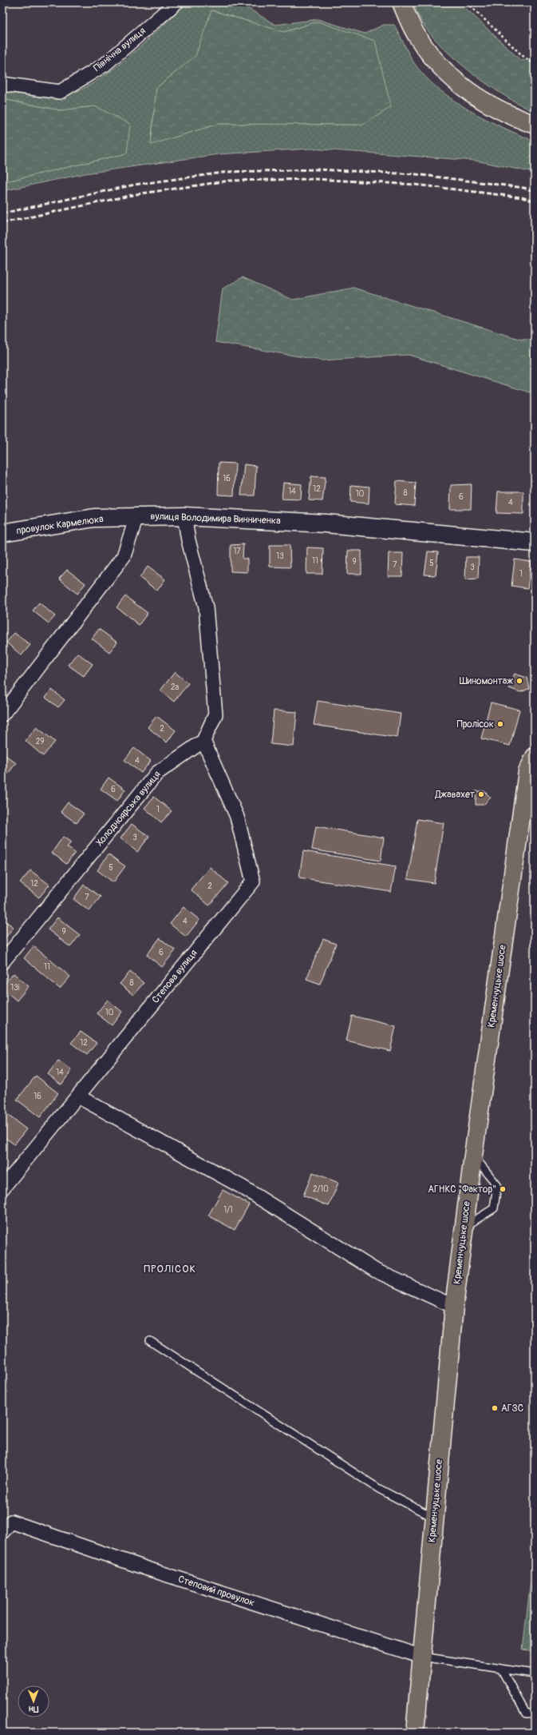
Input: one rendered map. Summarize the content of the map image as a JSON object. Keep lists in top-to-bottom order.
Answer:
{
  "streets": {
    "highway": ["Кременчуцьке шосе"],
    "street": [
      "Північна вулиця",
      "вулиця Володимира Винниченка",
      "провулок Кармелюка",
      "Холодноярська вулиця",
      "Степова вулиця",
      "Степовий провулок"
    ]
  },
  "crossings": [
    ["вулиця Володимира Винниченка", "провулок Кармелюка"],
    ["Холодноярська вулиця", "Степова вулиця"],
    ["Кременчуцьке шосе", "Степовий провулок"]
  ],
  "districts": ["ПРОЛІСОК"],
  "places": [
    "Шиномонтаж",
    "Пролісок",
    "Джавахет",
    "АГНКС \"Фактор\"",
    "АГЗС"
  ],
  "house_numbers": [
    "16",
    "12",
    "14",
    "8",
    "10",
    "6",
    "4",
    "17",
    "13",
    "11",
    "9",
    "5",
    "7",
    "3",
    "1",
    "2а",
    "2",
    "29",
    "4",
    "6",
    "1",
    "3",
    "5",
    "12",
    "2",
    "7",
    "4",
    "9",
    "6",
    "11",
    "8",
    "13і",
    "10",
    "12",
    "14",
    "16",
    "2/10",
    "1/1"
  ],
  "north": "bottom"
}
